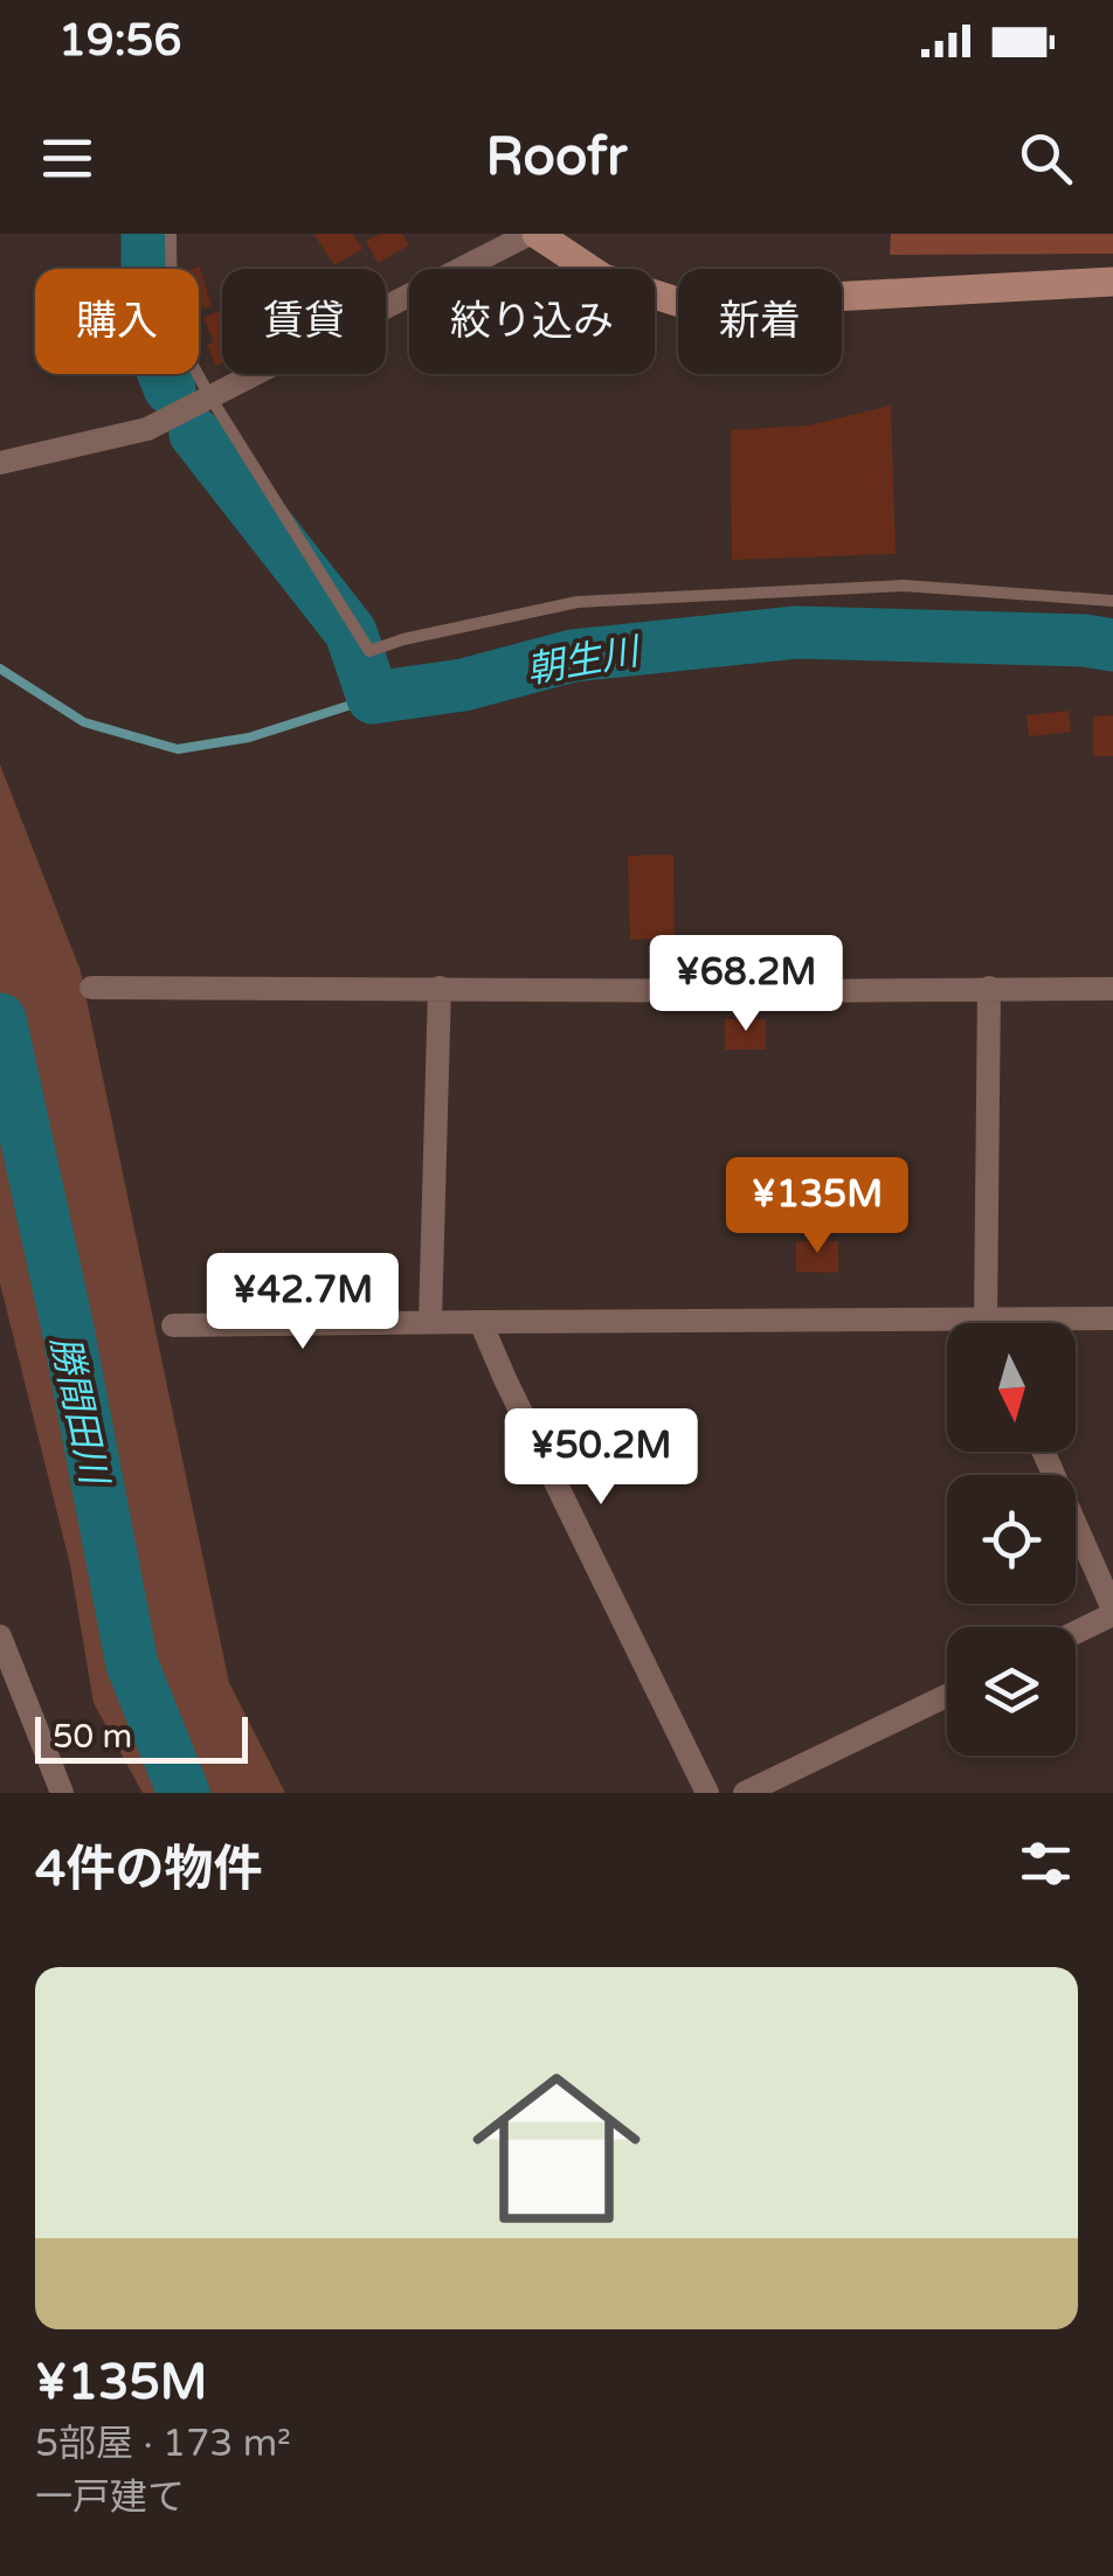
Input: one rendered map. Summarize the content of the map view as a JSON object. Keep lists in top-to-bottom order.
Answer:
{
  "water": ["朝生川", "勝間田川"],
  "scale_bar": "50 m",
  "north": "bottom",
  "page": {
    "status": "19:56",
    "header": "Roofr",
    "chip": [
      "購入",
      "賃貸",
      "絞り込み",
      "新着"
    ],
    "price": [
      "¥68.2M",
      "¥135M",
      "¥42.7M",
      "¥50.2M"
    ],
    "scale": "50 m",
    "heading": "4件の物件",
    "list": [
      {
        "name": "¥135M",
        "note": "5部屋 · 173 m² · 一戸建て"
      }
    ]
  }
}
